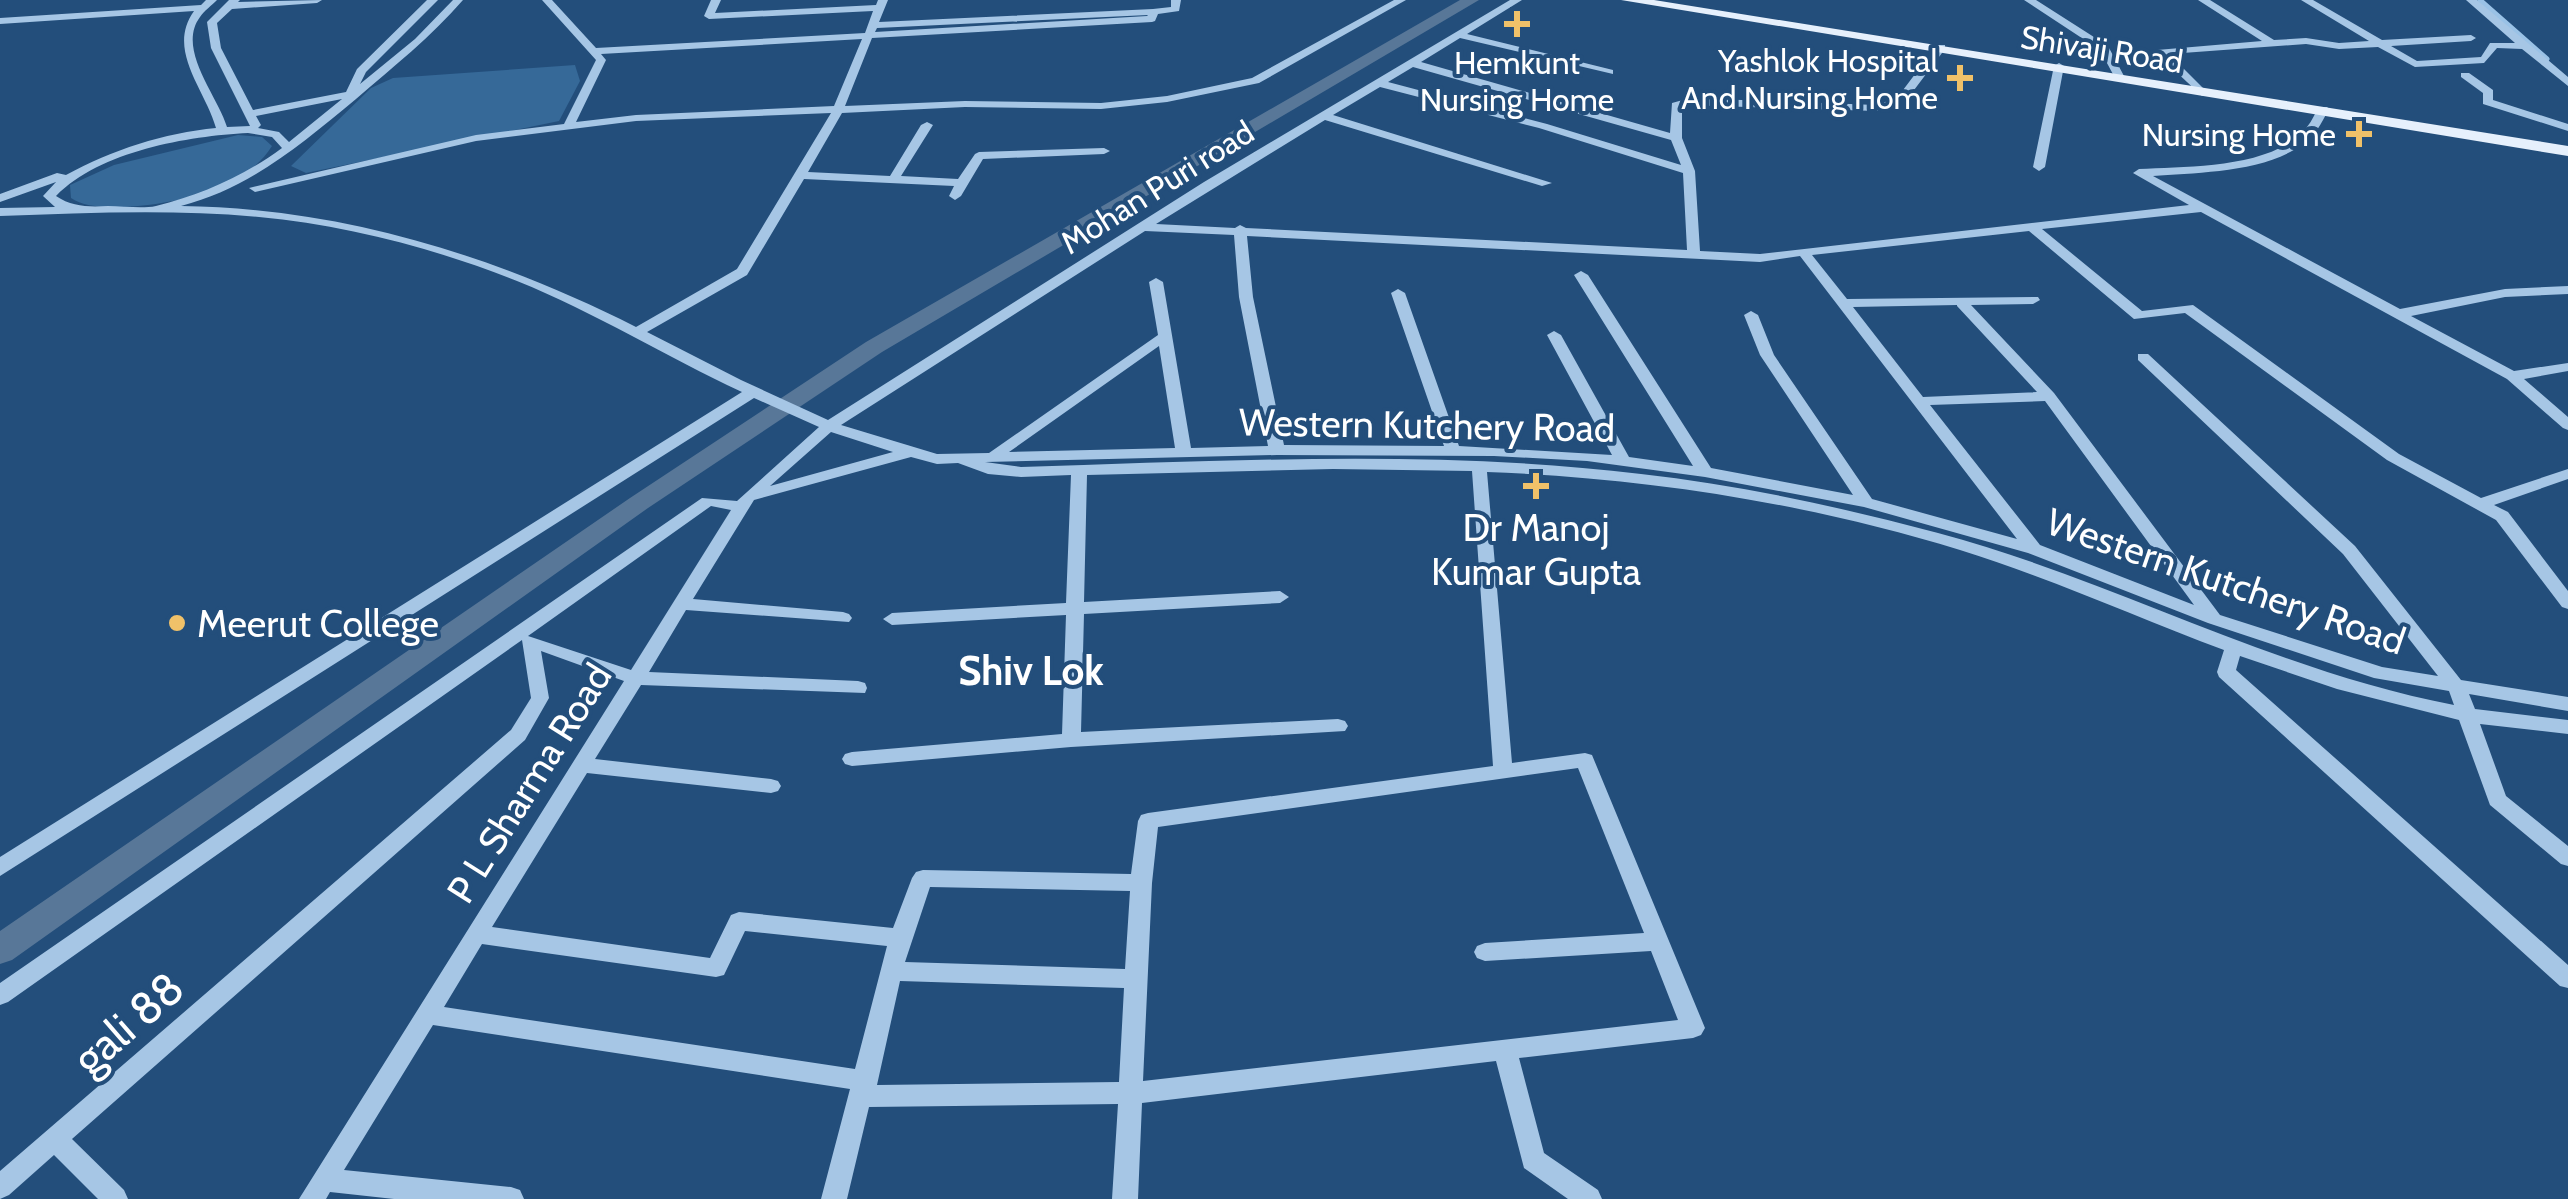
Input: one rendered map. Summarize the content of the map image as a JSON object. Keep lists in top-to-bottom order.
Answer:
{
  "streets": {
    "main road": ["Shivaji Road"],
    "street": [
      "Mohan Puri road",
      "Western Kutchery Road",
      "P L Sharma Road",
      "gali 88"
    ]
  },
  "crossings": [
    ["Mohan Puri road", "Western Kutchery Road"],
    ["Mohan Puri road", "P L Sharma Road"],
    ["Western Kutchery Road", "P L Sharma Road"],
    ["P L Sharma Road", "gali 88"]
  ],
  "districts": ["Shiv Lok"],
  "places": {
    "health": [
      "Hemkunt Nursing Home",
      "Yashlok Hospital And Nursing Home",
      "Nursing Home",
      "Dr Manoj Kumar Gupta"
    ],
    "other": ["Meerut College"]
  }
}
